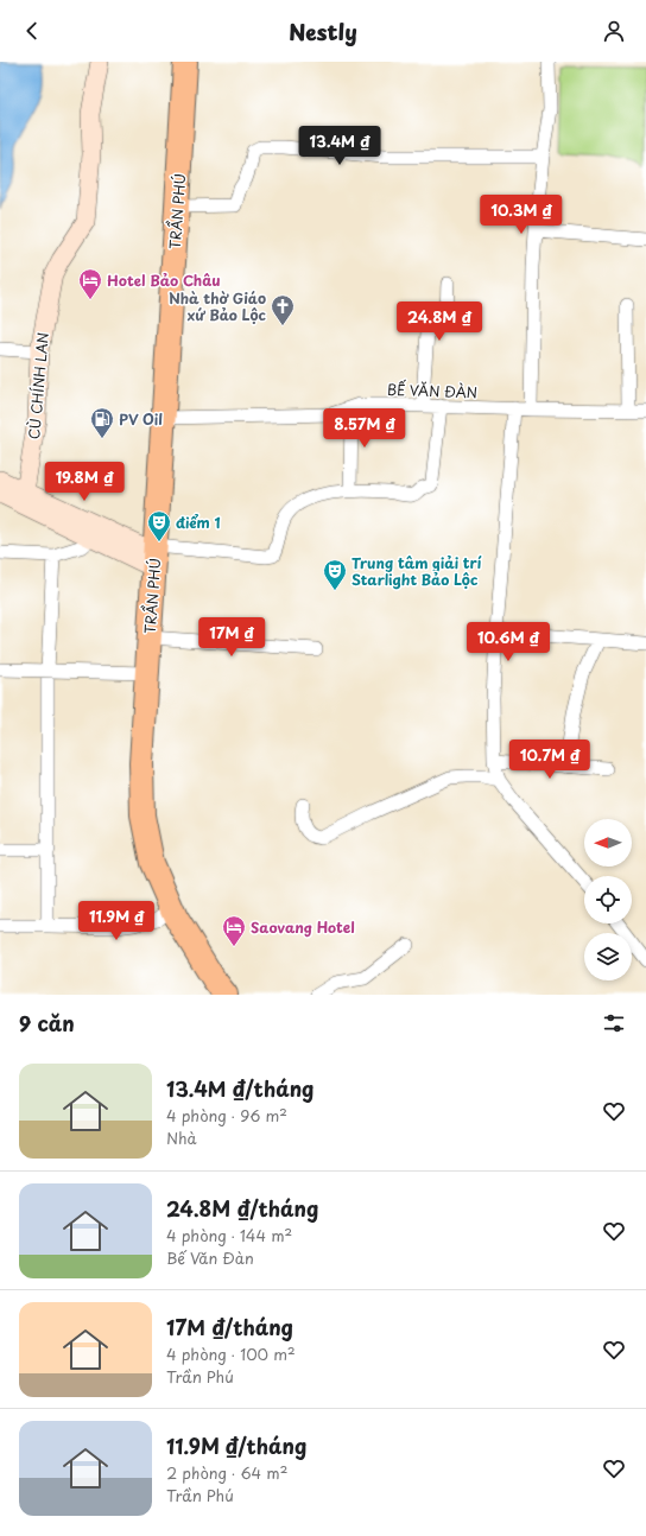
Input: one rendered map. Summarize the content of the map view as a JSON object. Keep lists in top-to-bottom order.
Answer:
{
  "streets": {
    "highway": ["TRẦN PHÚ"],
    "street": ["CÙ CHÍNH LAN", "BẾ VĂN ĐÀN"]
  },
  "crossings": [
    ["TRẦN PHÚ", "BẾ VĂN ĐÀN"]
  ],
  "places": {
    "hotel": ["Hotel Bảo Châu", "Saovang Hotel"],
    "church": ["Nhà thờ Giáo xứ Bảo Lộc"],
    "fuel station": ["PV Oil"],
    "theatre": ["điểm 1", "Trung tâm giải trí Starlight Bảo Lộc"]
  },
  "north": "left",
  "page": {
    "header": "Nestly",
    "price": [
      "13.4M ₫",
      "10.3M ₫",
      "24.8M ₫",
      "8.57M ₫",
      "19.8M ₫",
      "17M ₫",
      "10.6M ₫",
      "10.7M ₫",
      "11.9M ₫"
    ],
    "heading": "9 căn",
    "list": [
      {
        "name": "13.4M ₫/tháng",
        "note": "4 phòng · 96 m² · Nhà"
      },
      {
        "name": "24.8M ₫/tháng",
        "note": "4 phòng · 144 m² · Bế Văn Đàn"
      },
      {
        "name": "17M ₫/tháng",
        "note": "4 phòng · 100 m² · Trần Phú"
      },
      {
        "name": "11.9M ₫/tháng",
        "note": "2 phòng · 64 m² · Trần Phú"
      }
    ]
  }
}
